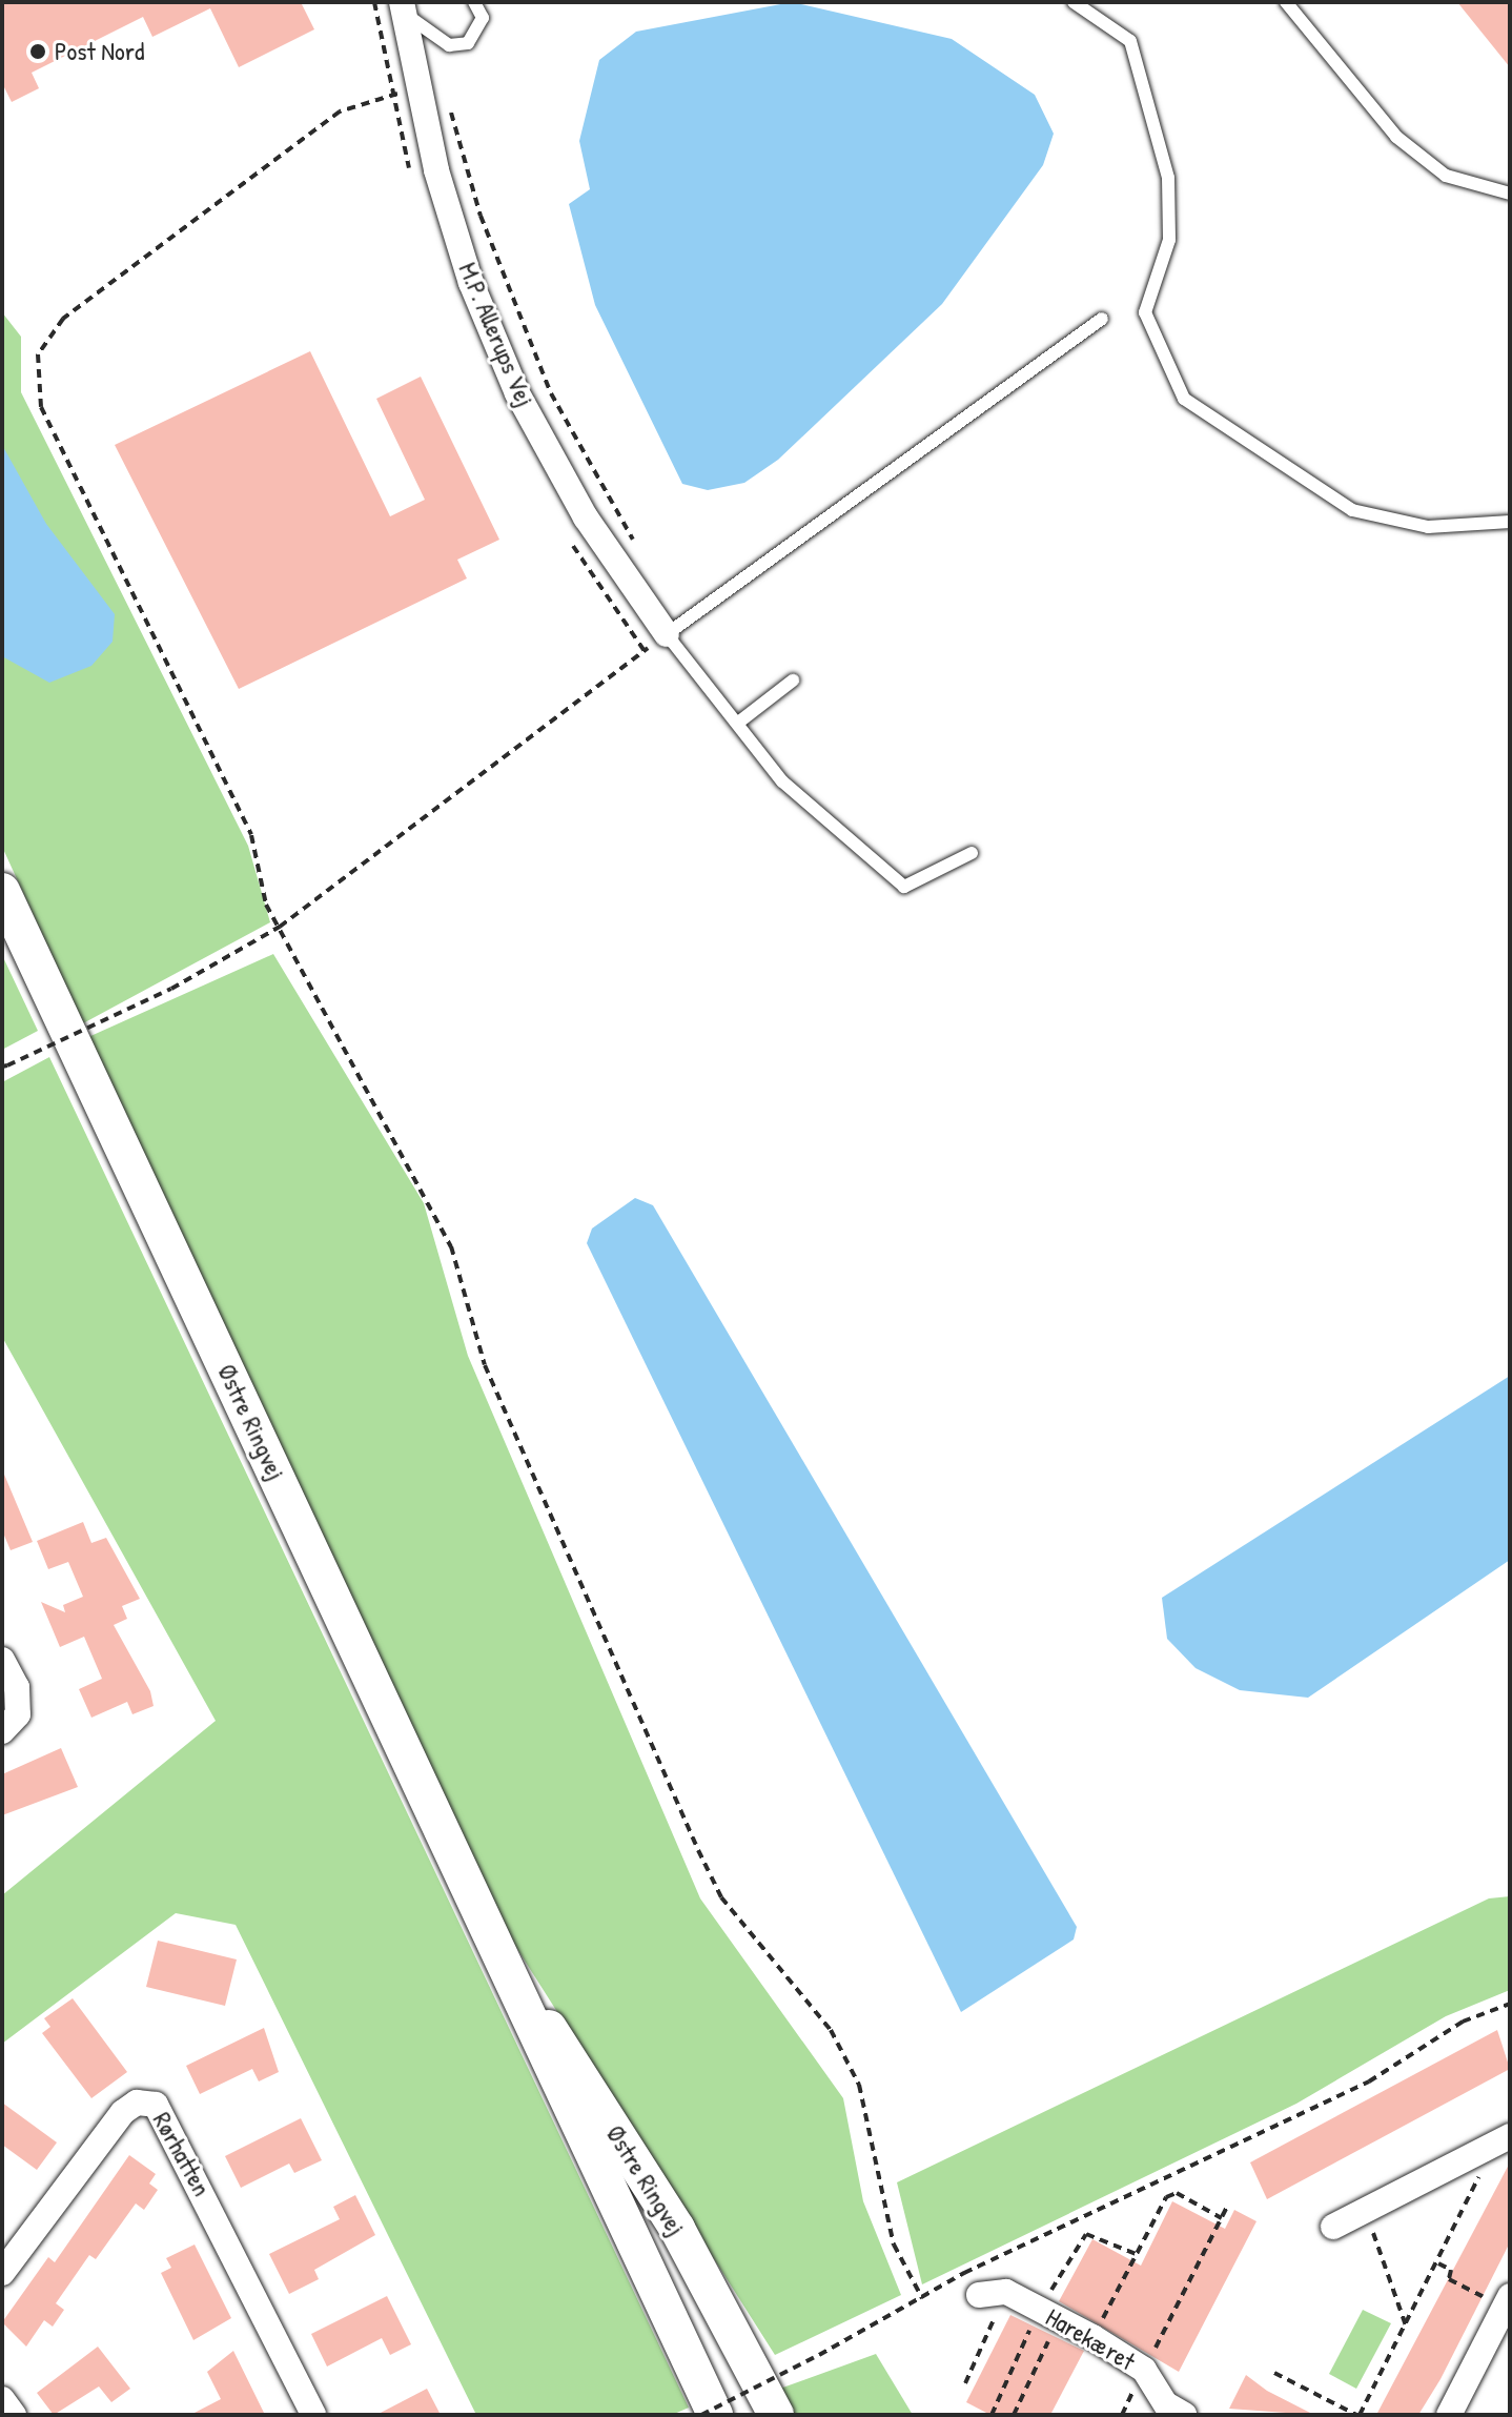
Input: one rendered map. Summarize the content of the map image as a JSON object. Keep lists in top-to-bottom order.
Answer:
{
  "streets": {
    "main road": ["Østre Ringvej"],
    "street": ["M.P. Allerups Vej", "Rørhatten", "Harekæret"]
  },
  "places": ["Post Nord"]
}
